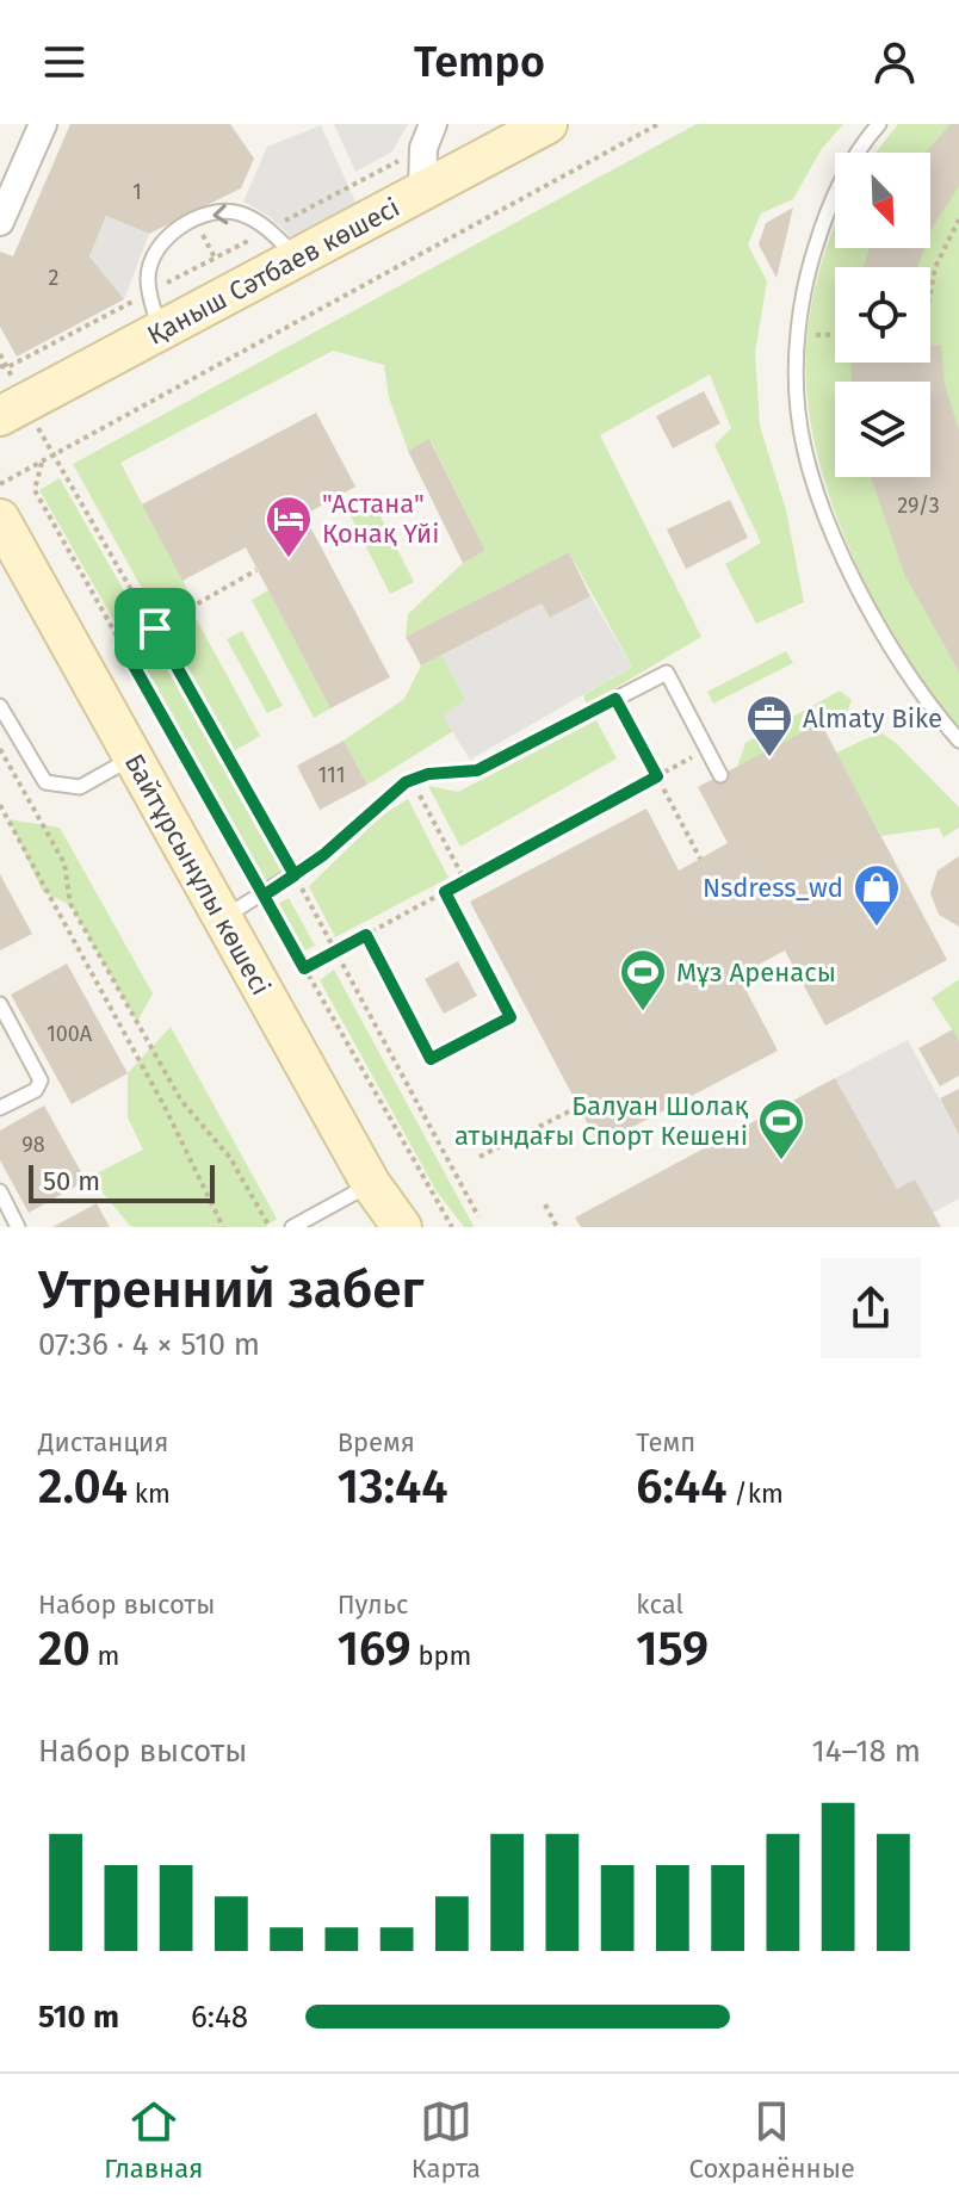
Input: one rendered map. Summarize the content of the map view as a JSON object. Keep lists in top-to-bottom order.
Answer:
{
  "streets": {
    "main road": ["Қаныш Сәтбаев көшесі", "Байтұрсынұлы көшесі"]
  },
  "places": {
    "hotel": ["\"Астана\" Қонақ Үйі"],
    "office": ["Almaty Bike"],
    "shop": ["Nsdress_wd"],
    "sports": ["Мұз Аренасы", "Балуан Шолақ атындағы Спорт Кешені"]
  },
  "house_numbers": [
    "1",
    "2",
    "29/3",
    "111",
    "100А",
    "98"
  ],
  "scale_bar": "50 m",
  "north": "bottom right",
  "page": {
    "header": "Tempo",
    "scale": "50 m",
    "heading": ["Утренний забег", "07:36 · 4 × 510 m"],
    "stats": [
      ["Дистанция", "2.04 km"],
      ["Время", "13:44"],
      ["Темп", "6:44 /km"],
      ["Набор высоты", "20 m"],
      ["Пульс", "169 bpm"],
      ["kcal", "159"]
    ],
    "chart": ["Набор высоты", "14–18 m"],
    "list": [
      {
        "name": "510 m",
        "note": "6:48"
      }
    ],
    "tabs": ["Главная", "Карта", "Сохранённые"]
  }
}
